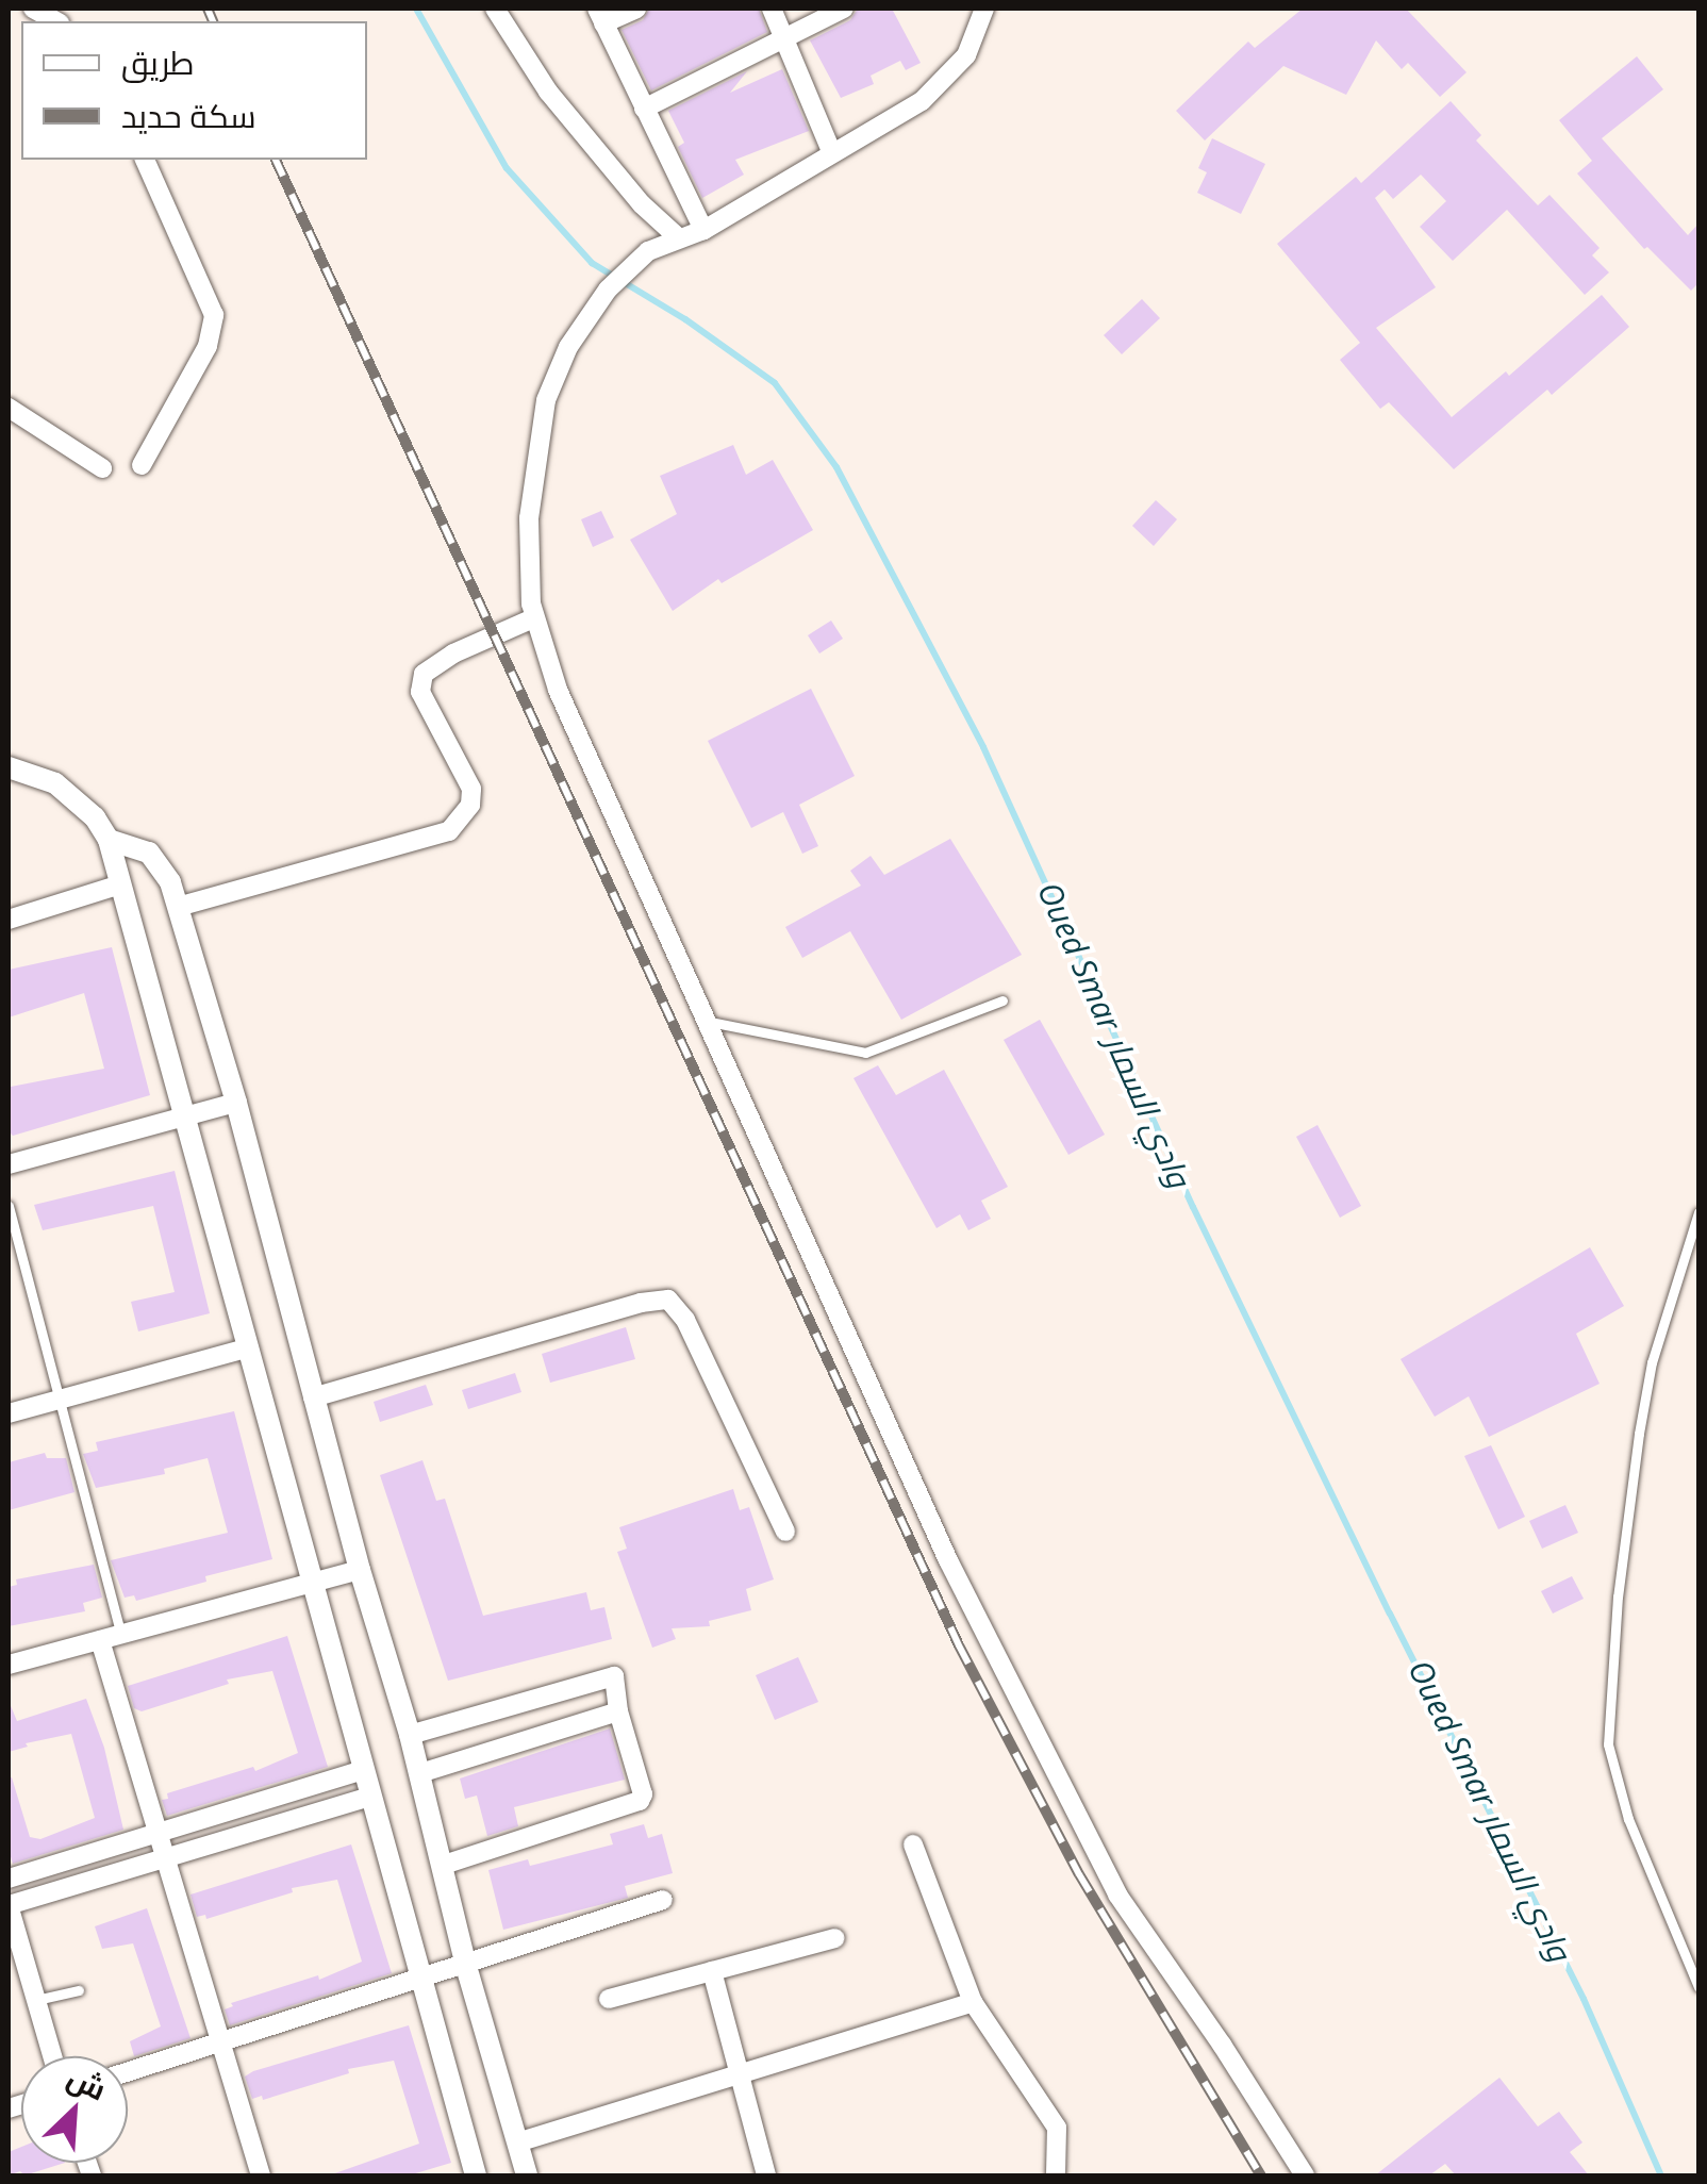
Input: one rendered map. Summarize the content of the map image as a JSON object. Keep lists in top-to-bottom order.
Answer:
{
  "water": ["Oued Smar وادي السمار"],
  "legend": ["طريق", "سكة حديد"],
  "north": "top right"
}
